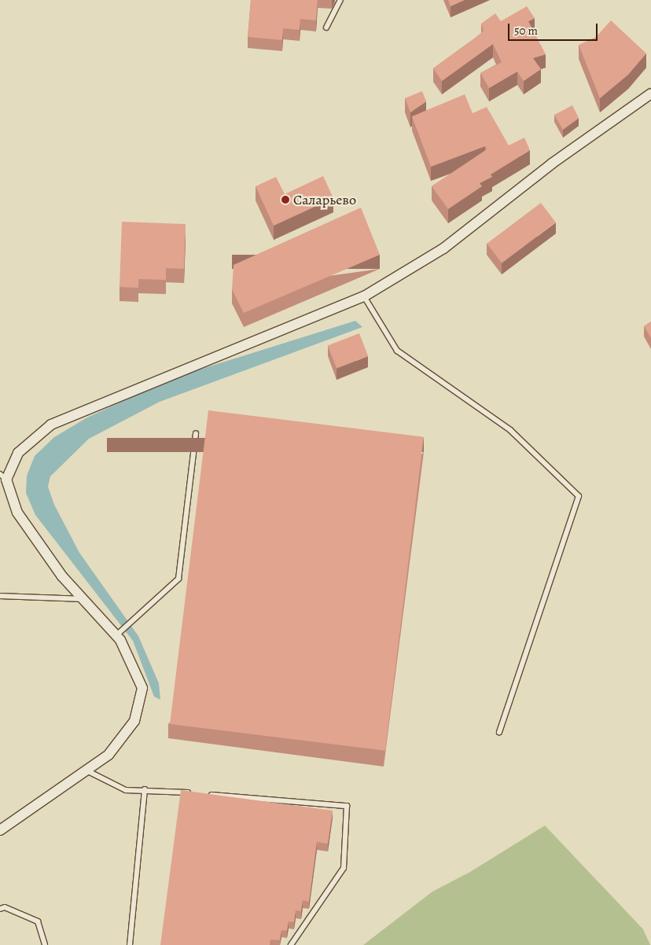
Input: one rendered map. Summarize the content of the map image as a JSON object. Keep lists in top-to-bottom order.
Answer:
{
  "places": ["Саларьево"],
  "scale_bar": "50 m"
}
